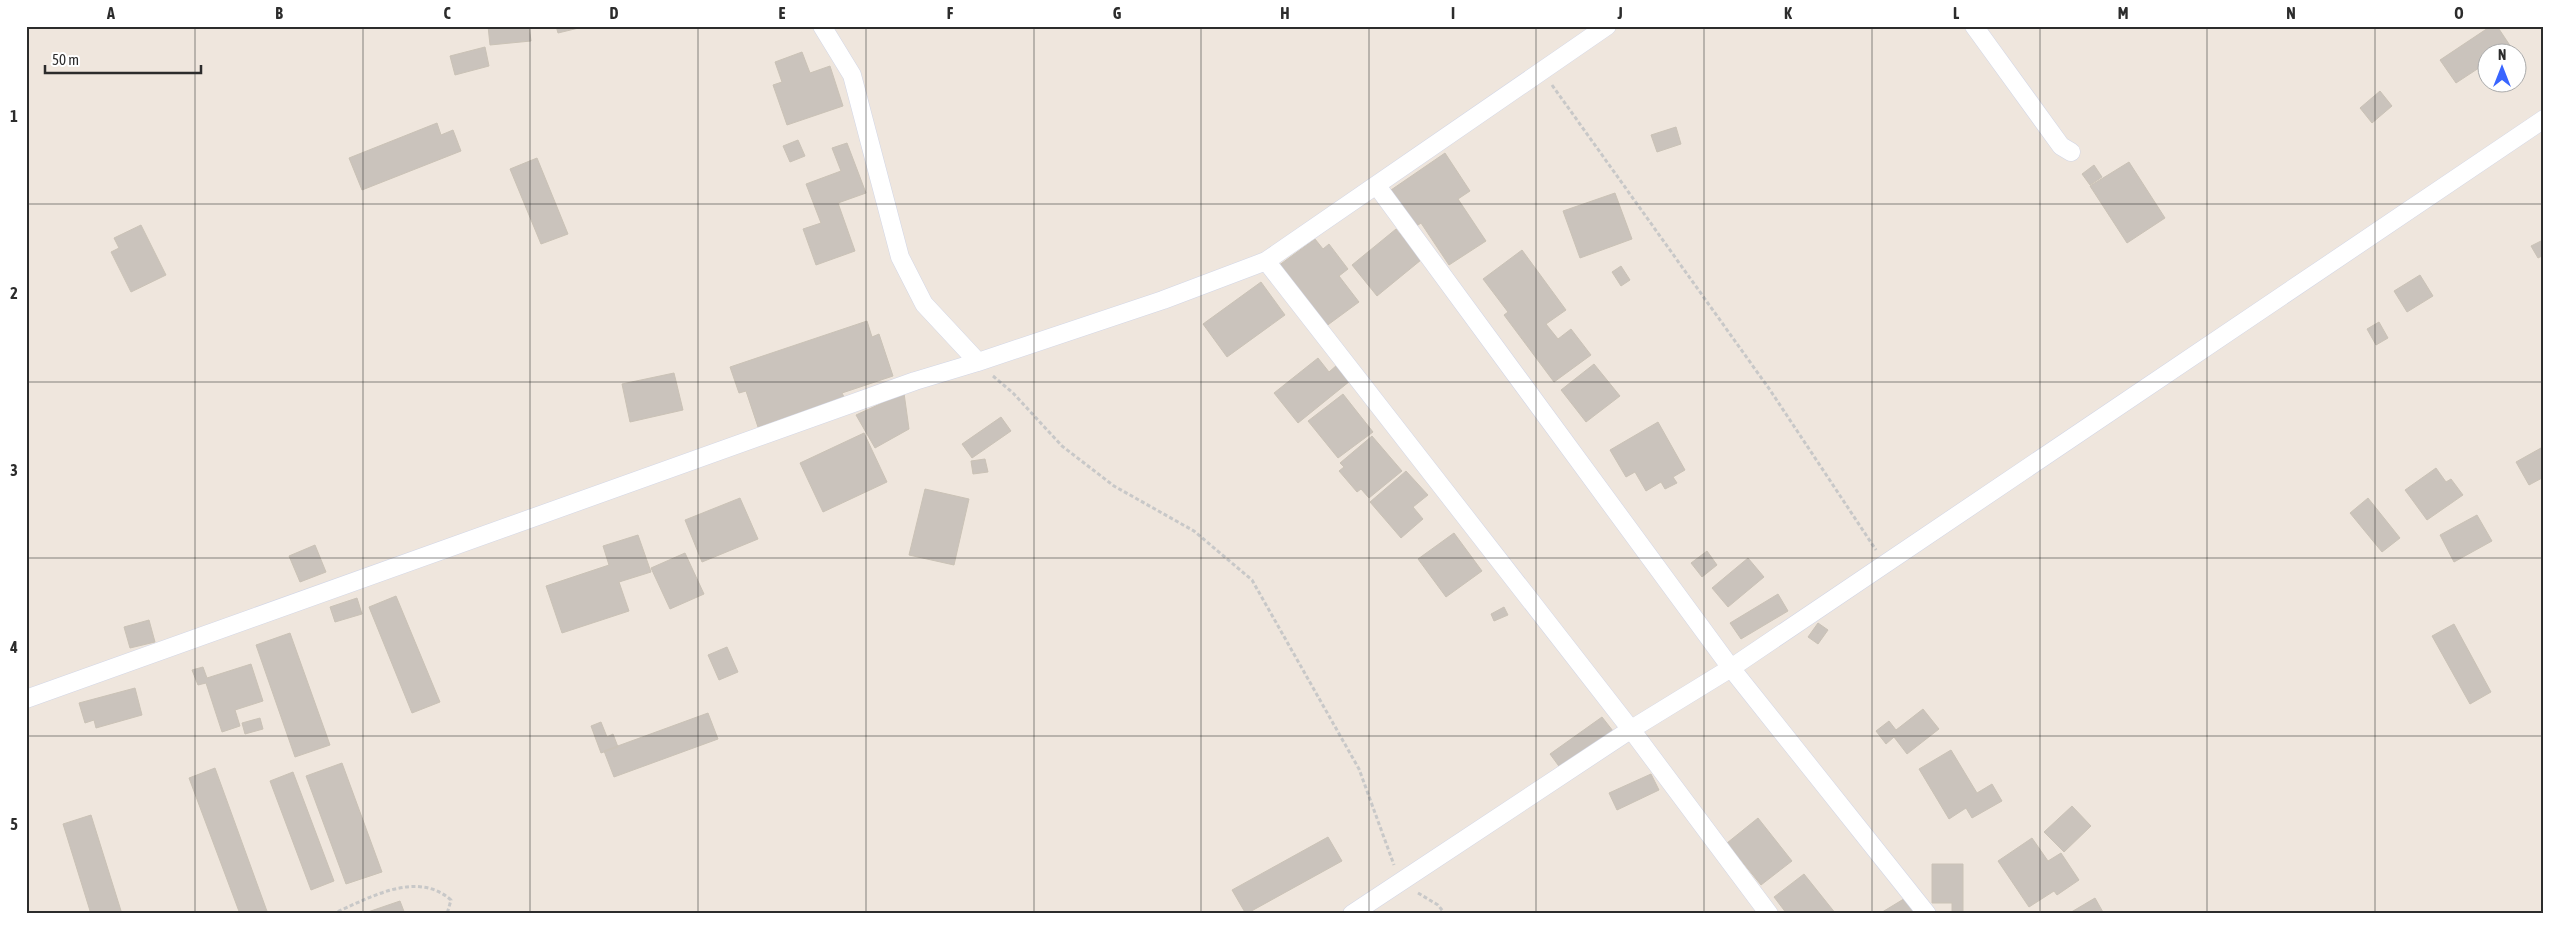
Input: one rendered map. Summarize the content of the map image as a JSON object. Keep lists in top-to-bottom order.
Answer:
{
  "scale_bar": "50 m",
  "north": "top",
  "grid": {
    "columns": [
      "A",
      "B",
      "C",
      "D",
      "E",
      "F",
      "G",
      "H",
      "I",
      "J",
      "K",
      "L",
      "M",
      "N",
      "O"
    ],
    "rows": [
      "1",
      "2",
      "3",
      "4",
      "5"
    ]
  }
}
